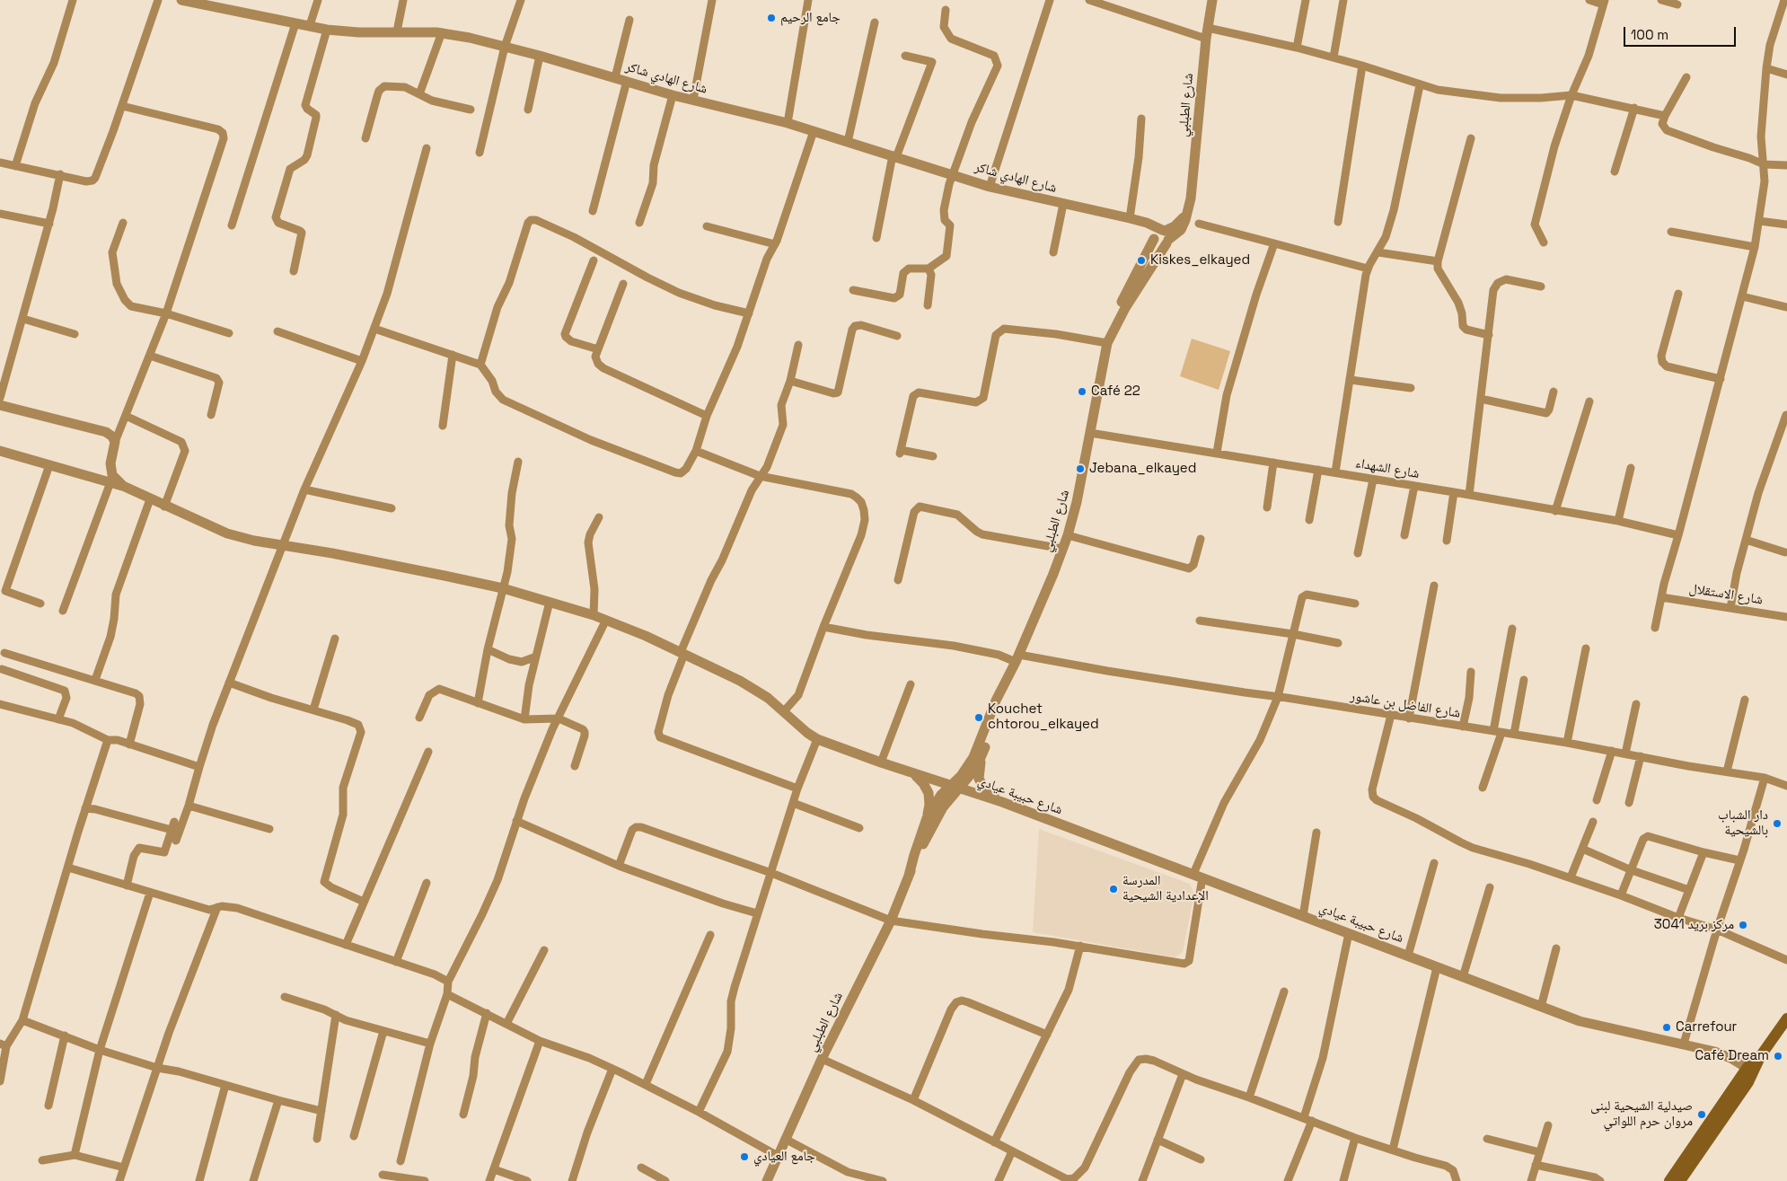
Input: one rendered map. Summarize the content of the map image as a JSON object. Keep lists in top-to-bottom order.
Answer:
{
  "streets": {
    "street": [
      "شارع الهادي شاكر",
      "شارع الطبلبي",
      "شارع الشهداء",
      "شارع الاستقلال",
      "شارع الفاضل بن عاشور",
      "شارع حبيبة عيادي"
    ]
  },
  "crossings": [
    ["شارع الطبلبي", "شارع الشهداء"],
    ["شارع الطبلبي", "شارع الفاضل بن عاشور"],
    ["شارع الطبلبي", "شارع حبيبة عيادي"]
  ],
  "places": [
    "جامع الرحيم",
    "Kiskes_elkayed",
    "Café 22",
    "Jebana_elkayed",
    "Kouchet chtorou_elkayed",
    "دار الشباب بالشيحية",
    "المدرسة الإعدادية الشيحية",
    "مركز بريد 3041",
    "Carrefour",
    "Café Dream",
    "صيدلية الشيحية لبنى مروان حرم اللواتي",
    "جامع العيادي"
  ],
  "scale_bar": "100 m"
}
